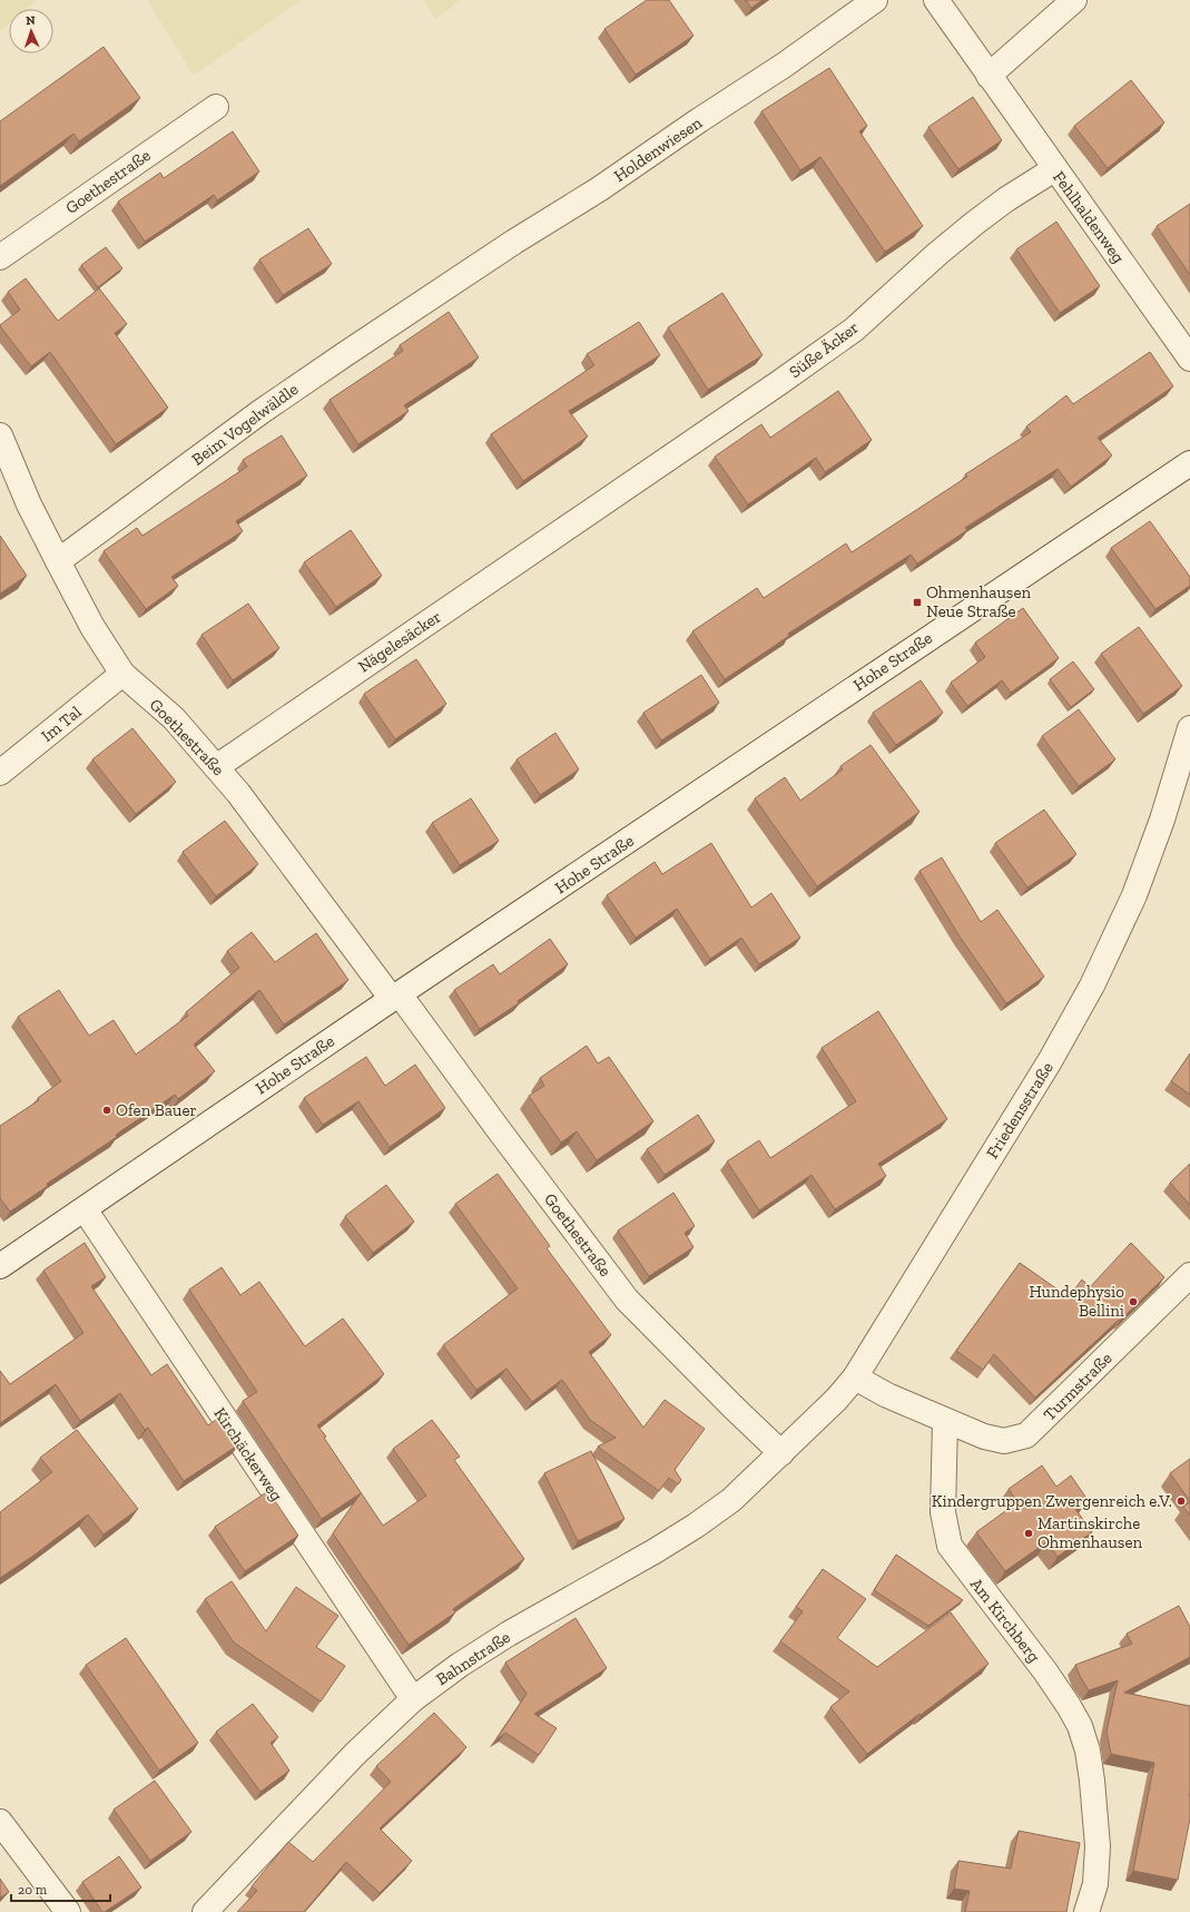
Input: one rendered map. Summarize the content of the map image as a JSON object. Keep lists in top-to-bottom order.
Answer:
{
  "streets": {
    "street": [
      "Holdenwiesen",
      "Goethestraße",
      "Fehlhaldenweg",
      "Süße Äcker",
      "Beim Vogelwäldle",
      "Nägelesäcker",
      "Hohe Straße",
      "Im Tal",
      "Friedensstraße",
      "Turmstraße",
      "Kirchäckerweg",
      "Am Kirchberg",
      "Bahnstraße"
    ]
  },
  "crossings": [
    ["Holdenwiesen", "Beim Vogelwäldle"],
    ["Goethestraße", "Beim Vogelwäldle"],
    ["Goethestraße", "Nägelesäcker"],
    ["Goethestraße", "Hohe Straße"],
    ["Goethestraße", "Im Tal"],
    ["Goethestraße", "Friedensstraße"],
    ["Goethestraße", "Bahnstraße"],
    ["Fehlhaldenweg", "Süße Äcker"],
    ["Süße Äcker", "Nägelesäcker"],
    ["Hohe Straße", "Kirchäckerweg"],
    ["Friedensstraße", "Bahnstraße"],
    ["Turmstraße", "Am Kirchberg"],
    ["Kirchäckerweg", "Bahnstraße"]
  ],
  "places": {
    "transit": ["Ohmenhausen Neue Straße"],
    "other": [
      "Ofen Bauer",
      "Hundephysio Bellini",
      "Kindergruppen Zwergenreich e.V.",
      "Martinskirche Ohmenhausen"
    ]
  },
  "scale_bar": "20 m",
  "north": "top"
}
